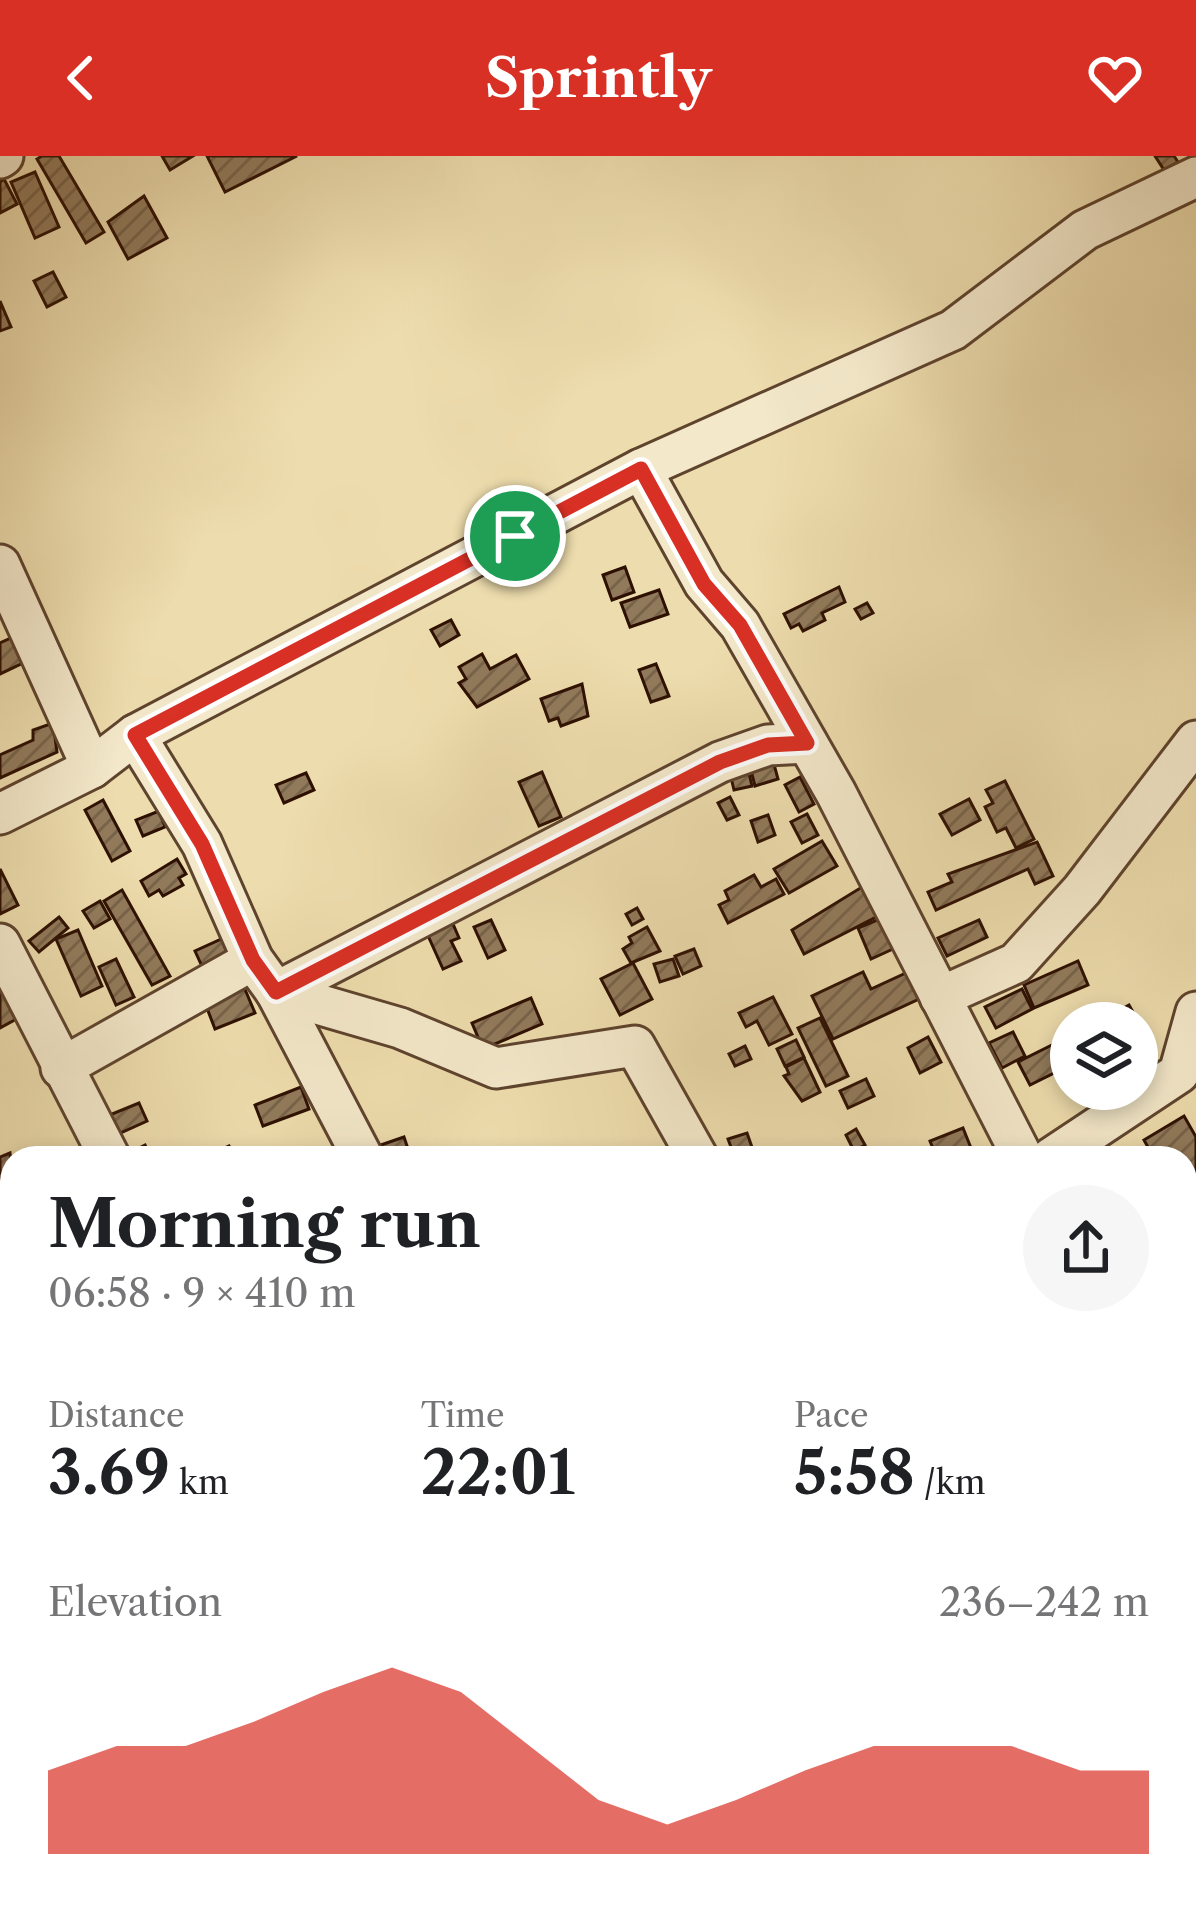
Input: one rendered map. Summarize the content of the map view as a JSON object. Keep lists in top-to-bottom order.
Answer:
{
  "page": {
    "header": "Sprintly",
    "heading": ["Morning run", "06:58 · 9 × 410 m"],
    "stats": [
      ["Distance", "3.69 km"],
      ["Time", "22:01"],
      ["Pace", "5:58 /km"]
    ],
    "chart": ["Elevation", "236–242 m"]
  }
}
